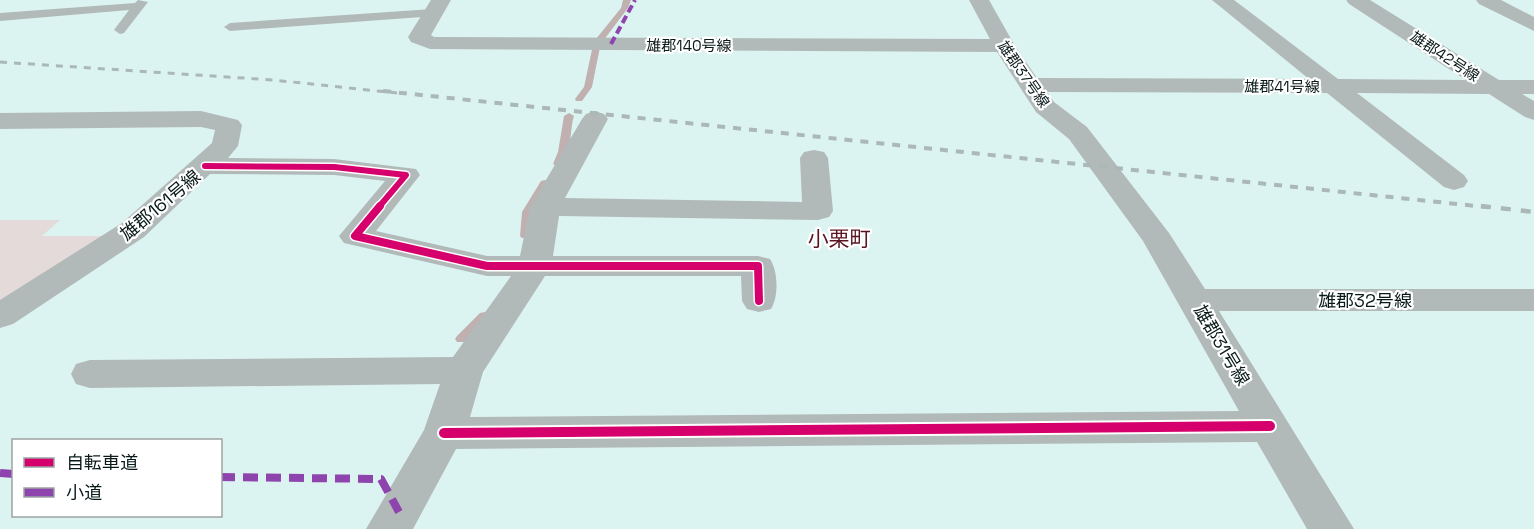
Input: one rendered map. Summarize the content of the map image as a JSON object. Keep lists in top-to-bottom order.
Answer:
{
  "streets": {
    "street": [
      "雄郡140号線",
      "雄郡42号線",
      "雄郡37号線",
      "雄郡41号線",
      "雄郡161号線",
      "雄郡32号線",
      "雄郡31号線"
    ]
  },
  "crossings": [
    ["雄郡140号線", "雄郡37号線"],
    ["雄郡42号線", "雄郡41号線"],
    ["雄郡37号線", "雄郡41号線"],
    ["雄郡37号線", "雄郡31号線"],
    ["雄郡32号線", "雄郡31号線"]
  ],
  "districts": ["小栗町"],
  "legend": ["自転車道", "小道"]
}
